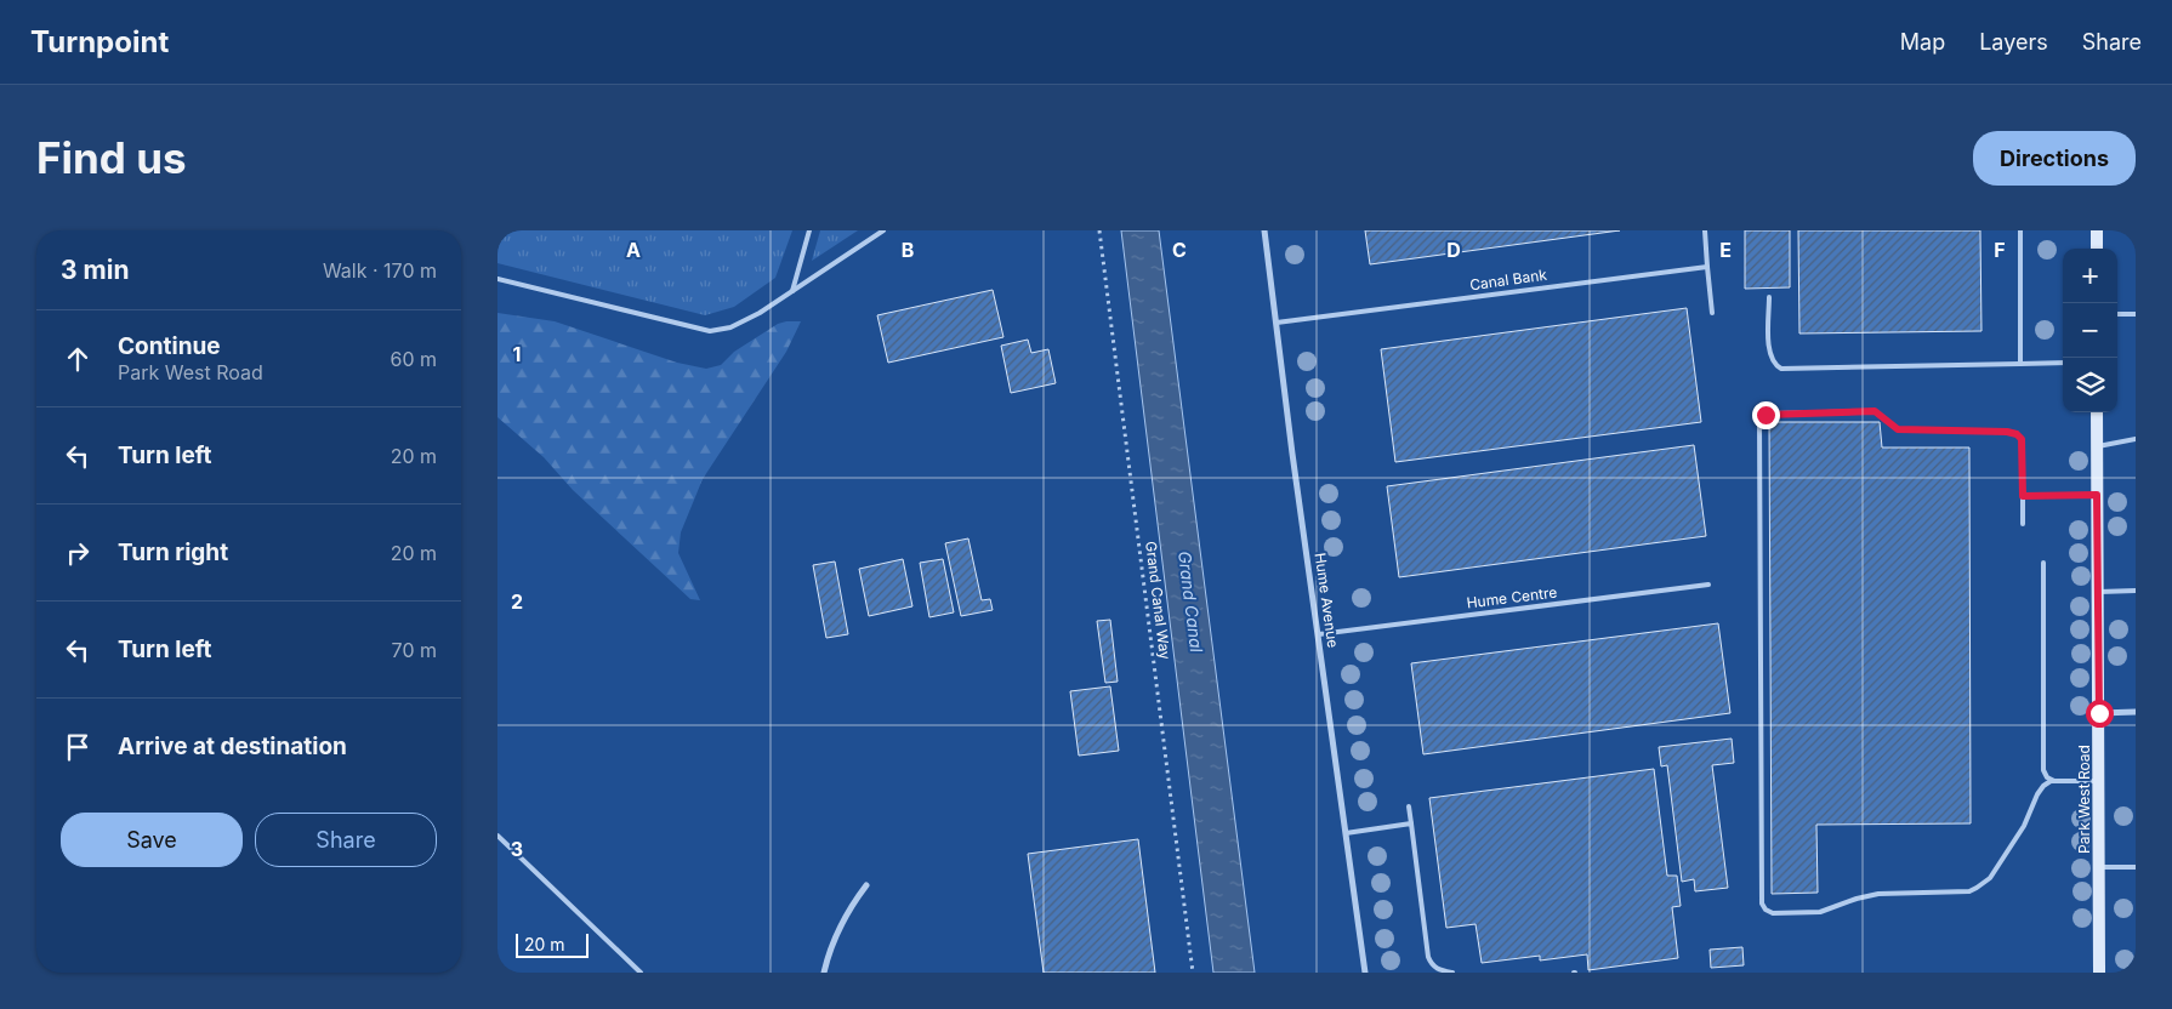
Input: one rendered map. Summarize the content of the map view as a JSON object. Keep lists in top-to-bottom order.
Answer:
{
  "streets": {
    "street": ["Hume Avenue", "Park West Road"],
    "lane": ["Canal Bank", "Hume Centre"],
    "path": ["Grand Canal Way"]
  },
  "crossings": [
    ["Canal Bank", "Hume Avenue"],
    ["Hume Centre", "Hume Avenue"]
  ],
  "water": ["Grand Canal"],
  "scale_bar": "20 m",
  "page": {
    "header": "Turnpoint",
    "nav": ["Map", "Layers", "Share"],
    "buttons": [
      "Directions",
      ["Save", "Share"]
    ],
    "title": "Find us",
    "heading": ["3 min", "Walk · 170 m"],
    "map_buttons": ["+", "−"],
    "list": [
      ["Continue", "Park West Road", "60 m"],
      ["Turn left", "20 m"],
      ["Turn right", "20 m"],
      ["Turn left", "70 m"],
      "Arrive at destination"
    ],
    "scale": "20 m"
  },
  "grid": {
    "columns": [
      "A",
      "B",
      "C",
      "D",
      "E",
      "F"
    ],
    "rows": ["1", "2", "3"]
  }
}
